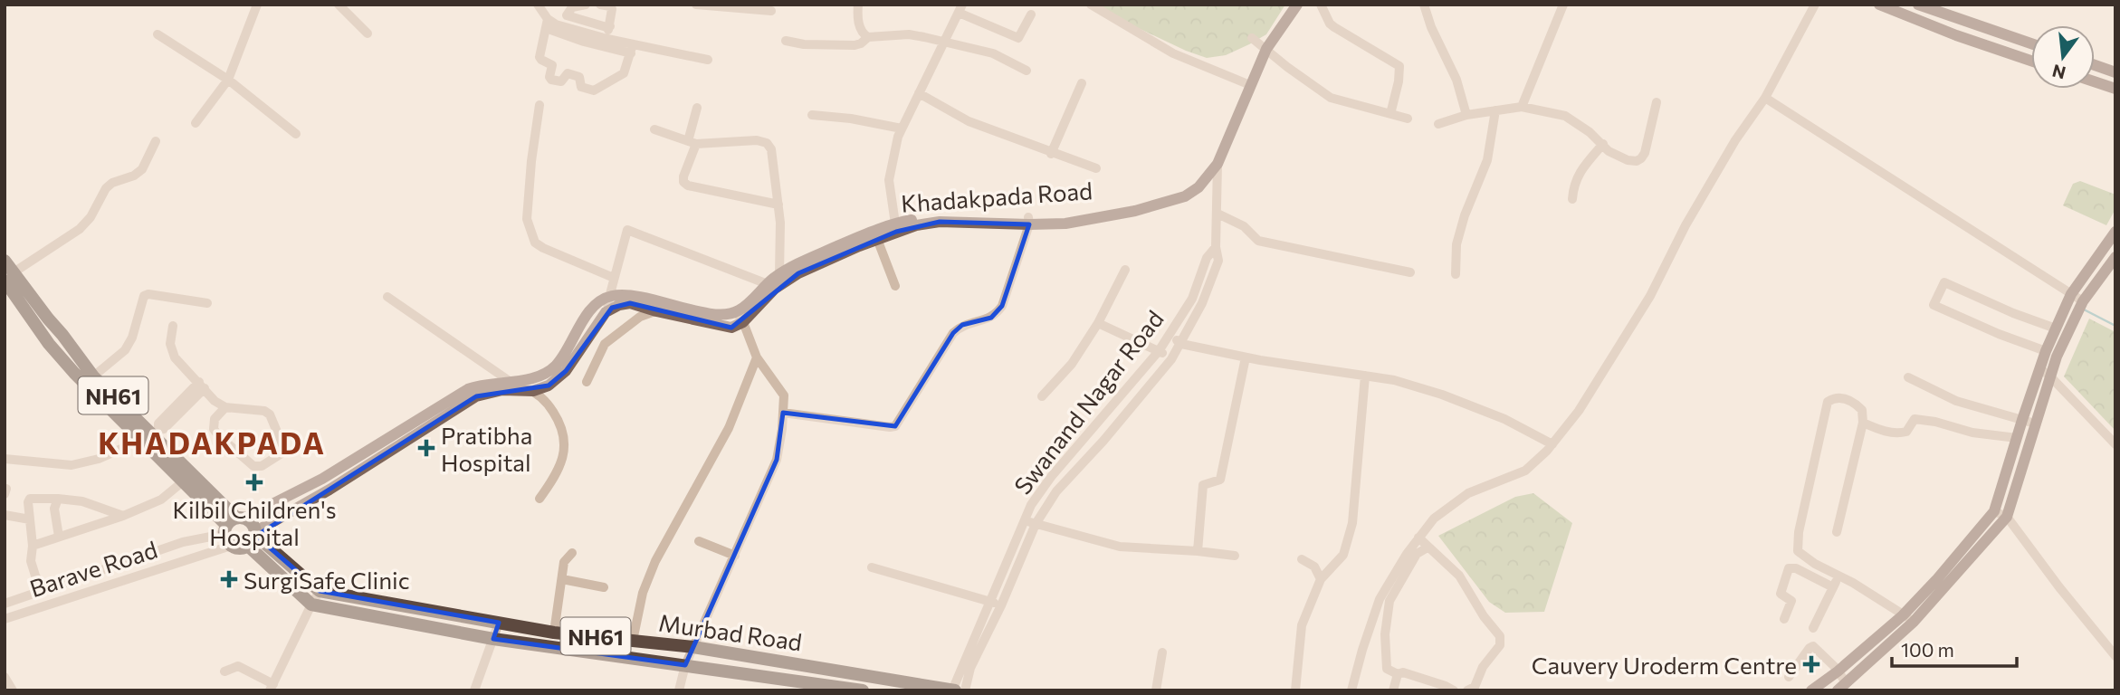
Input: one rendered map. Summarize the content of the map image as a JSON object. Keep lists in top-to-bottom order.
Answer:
{
  "streets": {
    "highway": ["NH61", "Murbad Road"],
    "main road": ["Khadakpada Road", "Swanand Nagar Road"],
    "street": ["Barave Road"]
  },
  "crossings": [
    ["NH61", "Barave Road"],
    ["NH61", "Murbad Road"],
    ["Swanand Nagar Road", "Murbad Road"]
  ],
  "districts": ["KHADAKPADA"],
  "places": {
    "health": [
      "Pratibha Hospital",
      "Kilbil Children's Hospital",
      "SurgiSafe Clinic",
      "Cauvery Uroderm Centre"
    ]
  },
  "scale_bar": "100 m",
  "north": "bottom"
}
